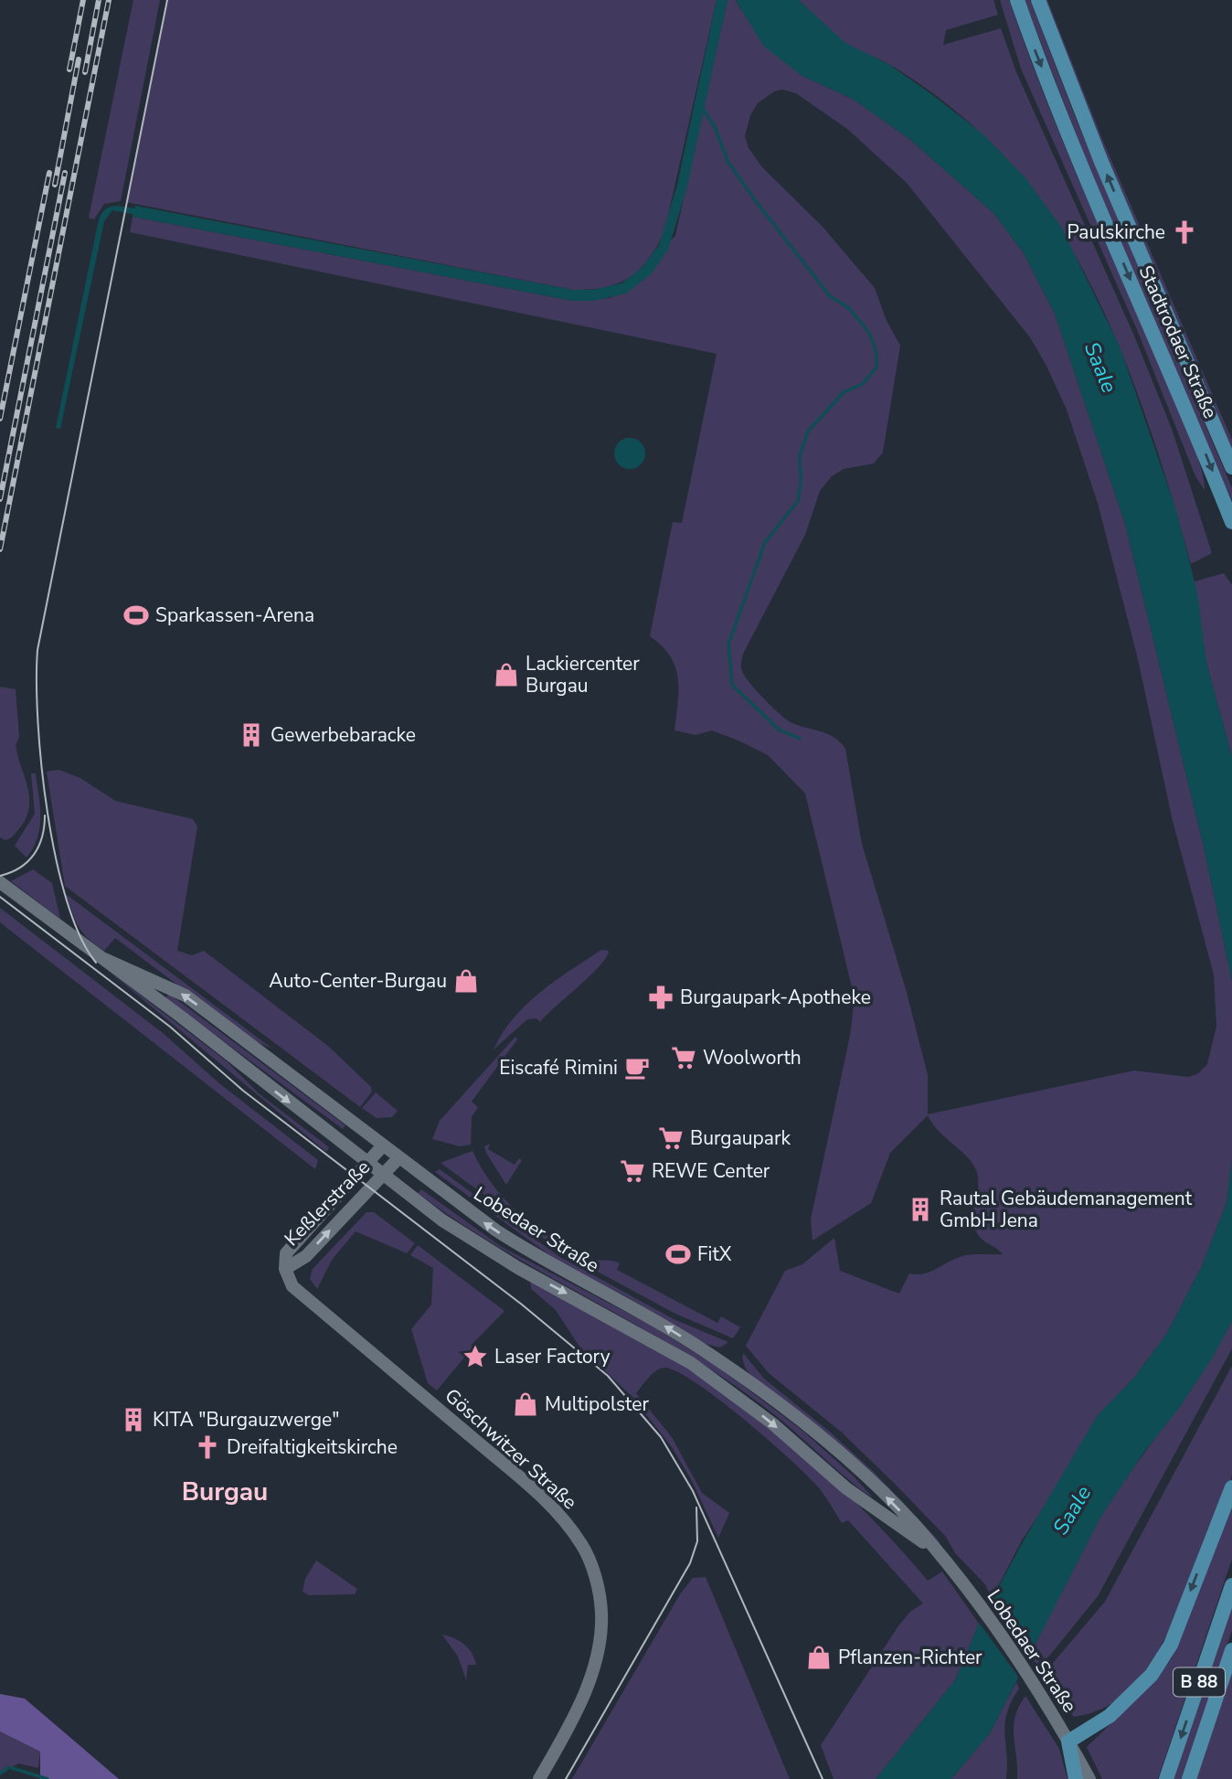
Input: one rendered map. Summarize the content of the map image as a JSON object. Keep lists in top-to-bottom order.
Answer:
{
  "streets": {
    "main road": [
      "Stadtrodaer Straße",
      "Keßlerstraße",
      "Lobedaer Straße",
      "Göschwitzer Straße",
      "B 88"
    ]
  },
  "crossings": [
    ["Keßlerstraße", "Lobedaer Straße"],
    ["Keßlerstraße", "Göschwitzer Straße"]
  ],
  "districts": ["Burgau"],
  "water": ["Saale"],
  "places": {
    "church": ["Paulskirche", "Dreifaltigkeitskirche"],
    "sports": ["Sparkassen-Arena", "FitX"],
    "shop": [
      "Lackiercenter Burgau",
      "Auto-Center-Burgau",
      "Multipolster",
      "Pflanzen-Richter"
    ],
    "building": ["Gewerbebaracke", "Rautal Gebäudemanagement GmbH Jena", "KITA \"Burgauzwerge\""],
    "pharmacy": ["Burgaupark-Apotheke"],
    "supermarket": ["Woolworth", "Burgaupark", "REWE Center"],
    "cafe": ["Eiscafé Rimini"],
    "place": ["Laser Factory"]
  }
}
